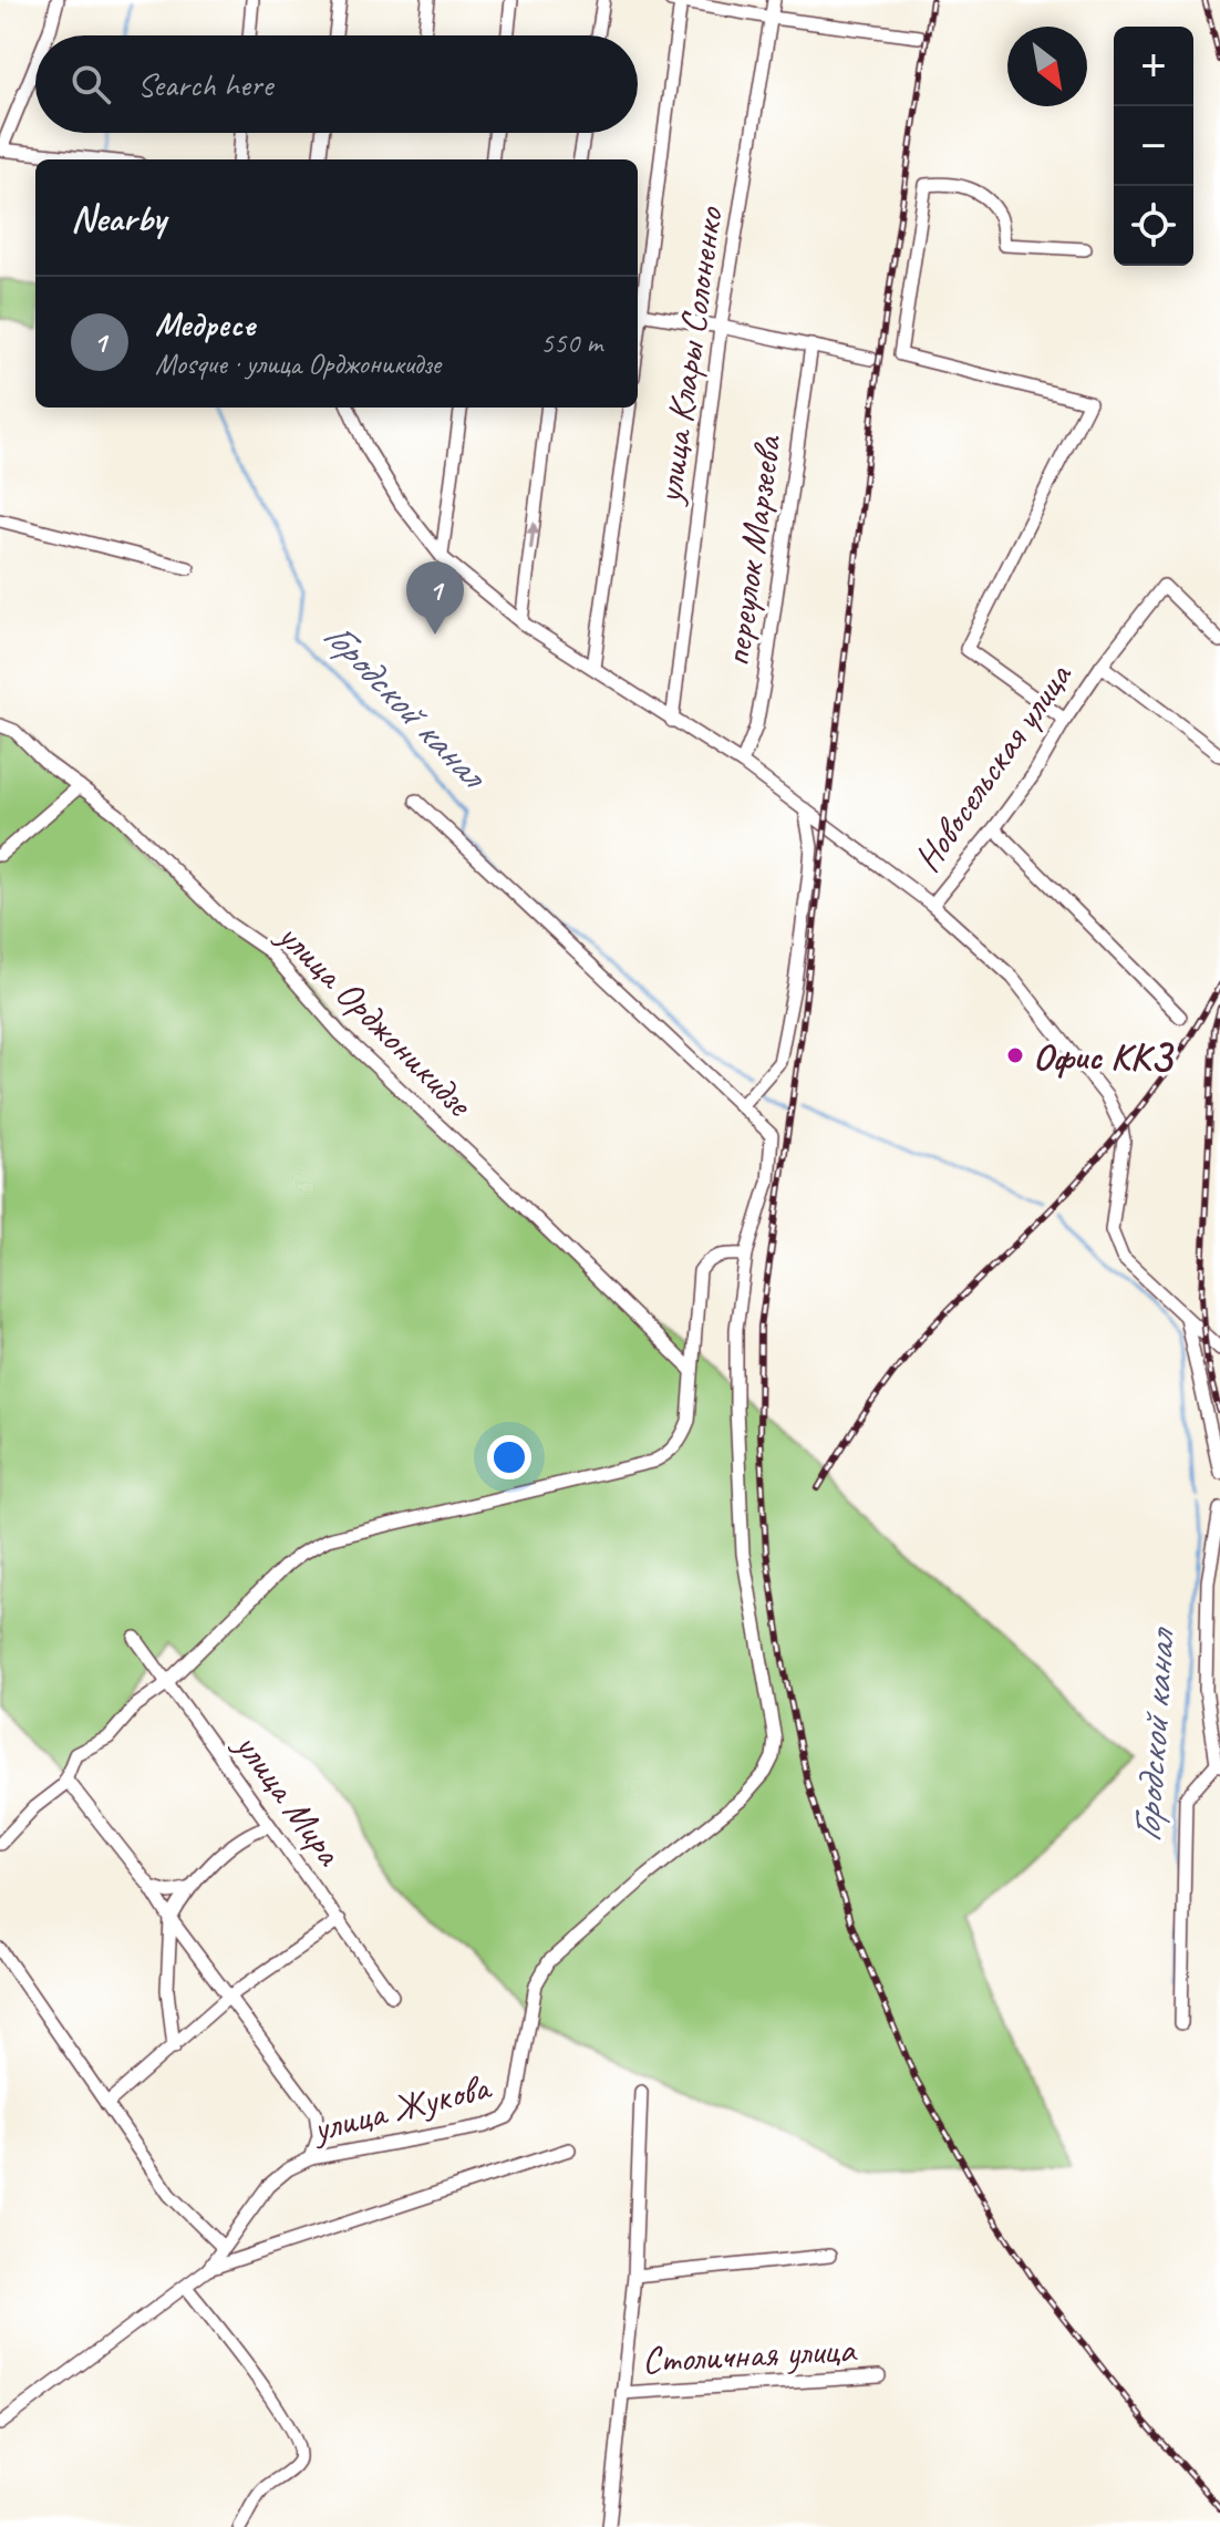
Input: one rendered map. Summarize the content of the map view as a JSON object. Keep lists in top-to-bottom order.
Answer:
{
  "streets": {
    "street": [
      "улица Клары Солоненко",
      "переулок Марзеева",
      "Новосельская улица",
      "улица Орджоникидзе",
      "улица Мира",
      "улица Жукова",
      "Столичная улица"
    ]
  },
  "water": ["Городской канал"],
  "places": ["Офис ККЗ"],
  "north": "bottom right",
  "page": {
    "map_buttons": ["+", "−"],
    "search": "Search here",
    "heading": "Nearby",
    "list": [
      {
        "mark": "1",
        "name": "Медресе",
        "note": "Mosque · улица Орджоникидзе",
        "value": "550 m"
      }
    ],
    "pins": "1"
  }
}
